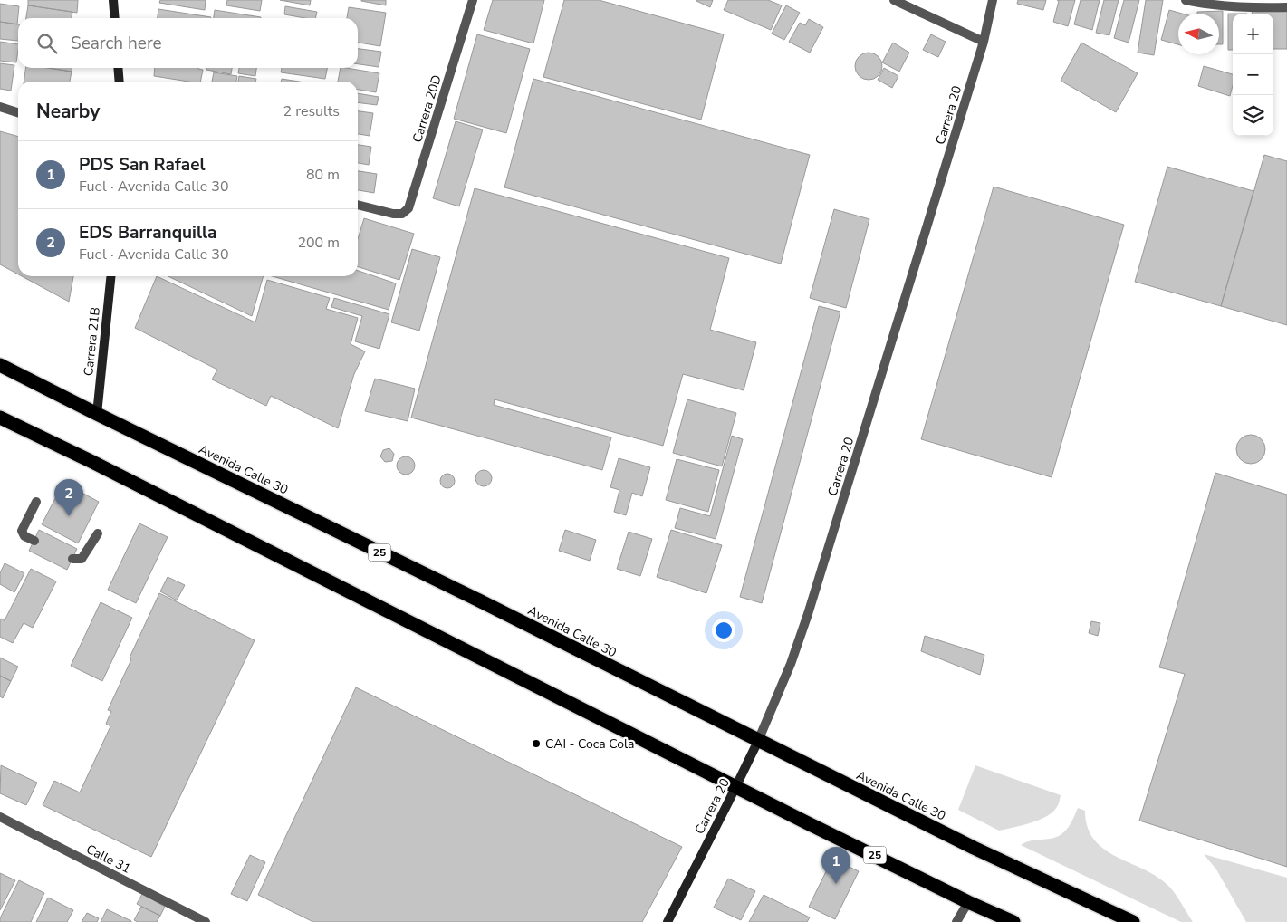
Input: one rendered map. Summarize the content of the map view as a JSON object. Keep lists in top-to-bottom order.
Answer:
{
  "streets": {
    "highway": ["Avenida Calle 30", "25"],
    "street": [
      "Carrera 20D",
      "Carrera 20",
      "Carrera 21B",
      "Calle 31"
    ]
  },
  "crossings": [
    ["Carrera 20", "Avenida Calle 30"],
    ["Carrera 20", "25"],
    ["Carrera 21B", "Avenida Calle 30"]
  ],
  "places": ["CAI - Coca Cola"],
  "north": "left",
  "page": {
    "map_buttons": ["+", "−"],
    "search": "Search here",
    "heading": ["Nearby", "2 results"],
    "list": [
      {
        "mark": "1",
        "name": "PDS San Rafael",
        "note": "Fuel · Avenida Calle 30",
        "value": "80 m"
      },
      {
        "mark": "2",
        "name": "EDS Barranquilla",
        "note": "Fuel · Avenida Calle 30",
        "value": "200 m"
      }
    ],
    "pins": ["2", "1"]
  }
}
